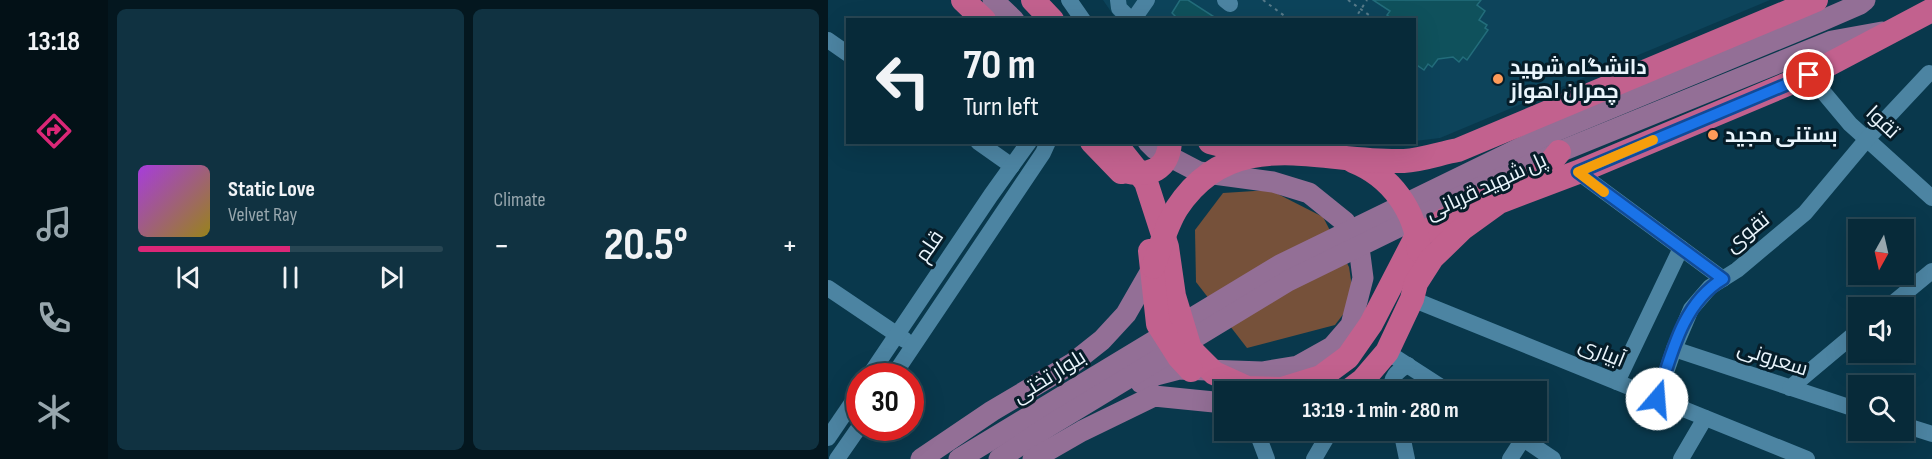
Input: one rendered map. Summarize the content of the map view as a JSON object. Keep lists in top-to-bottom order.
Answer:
{
  "streets": {
    "highway": ["پل شهید قربانی"],
    "main road": ["بلوار تختی"],
    "street": [
      "تقوا",
      "تقوی",
      "قلم",
      "آبیاری",
      "سعرونی"
    ]
  },
  "crossings": [
    ["تقوا", "تقوی"],
    ["تقوی", "آبیاری"],
    ["تقوی", "سعرونی"]
  ],
  "places": ["دانشگاه شهید چمران اهواز", "بستنی مجید"],
  "north": "bottom",
  "page": {
    "tabs": "13:18",
    "tile": "Climate",
    "turn": ["70 m", "Turn left"],
    "song": ["Static Love", "Velvet Ray"],
    "heat": ["−", "20.5°", "+"],
    "limit": "30",
    "trip": "13:19 · 1 min · 280 m"
  }
}
